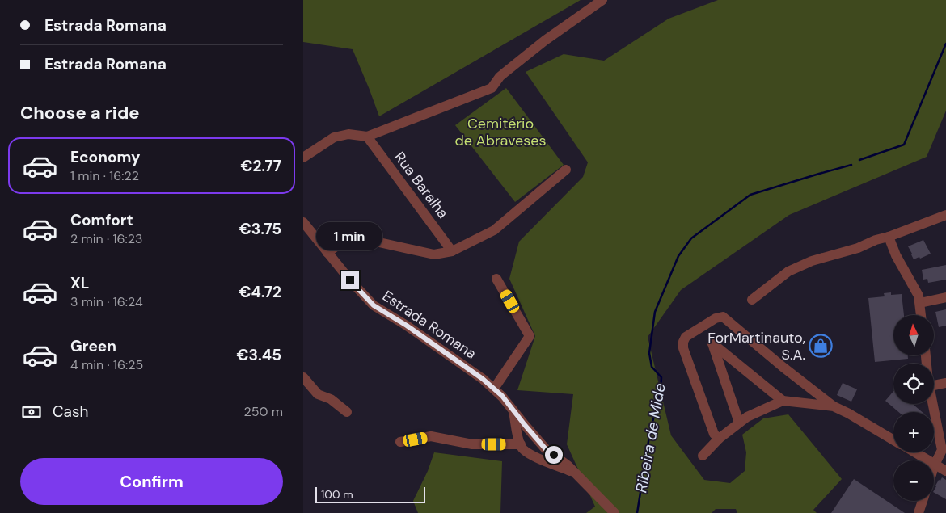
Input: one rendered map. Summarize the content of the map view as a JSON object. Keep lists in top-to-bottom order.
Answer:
{
  "streets": {
    "street": ["Rua Baralha", "Estrada Romana"]
  },
  "water": ["Ribeira de Mide"],
  "parks": ["Cemitério de Abraveses"],
  "places": {
    "shop": ["ForMartinauto, S.A."]
  },
  "scale_bar": "100 m",
  "north": "top",
  "page": {
    "banner": ["Estrada Romana", "Estrada Romana"],
    "heading": "Choose a ride",
    "list": [
      {
        "name": "Economy",
        "note": "1 min · 16:22",
        "value": "€2.77"
      },
      {
        "name": "Comfort",
        "note": "2 min · 16:23",
        "value": "€3.75"
      },
      {
        "name": "XL",
        "note": "3 min · 16:24",
        "value": "€4.72"
      },
      {
        "name": "Green",
        "note": "4 min · 16:25",
        "value": "€3.45"
      }
    ],
    "bubble": "1 min",
    "map_buttons": ["+", "−"],
    "pay": ["Cash", "250 m"],
    "buttons": "Confirm",
    "scale": "100 m"
  }
}
